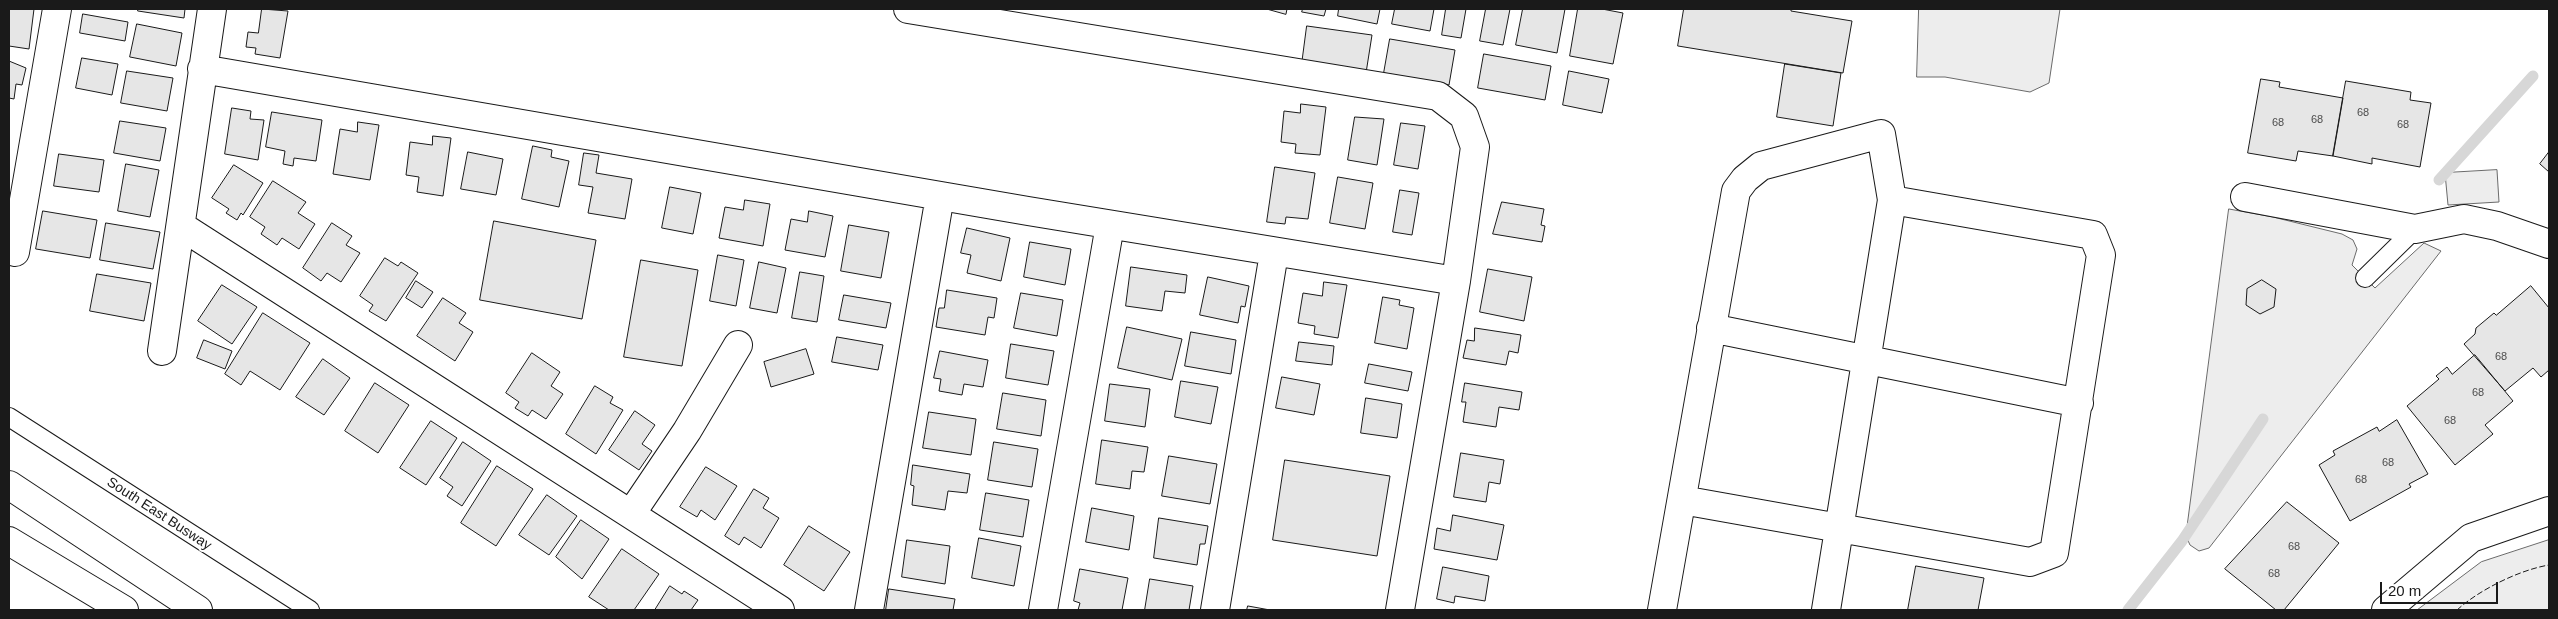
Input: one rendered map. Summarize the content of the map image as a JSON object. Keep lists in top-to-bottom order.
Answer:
{
  "streets": {
    "lane": ["South East Busway"]
  },
  "house_numbers": [
    "68",
    "68",
    "68",
    "68",
    "68",
    "68",
    "68",
    "68",
    "68",
    "68",
    "68"
  ],
  "scale_bar": "20 m"
}
